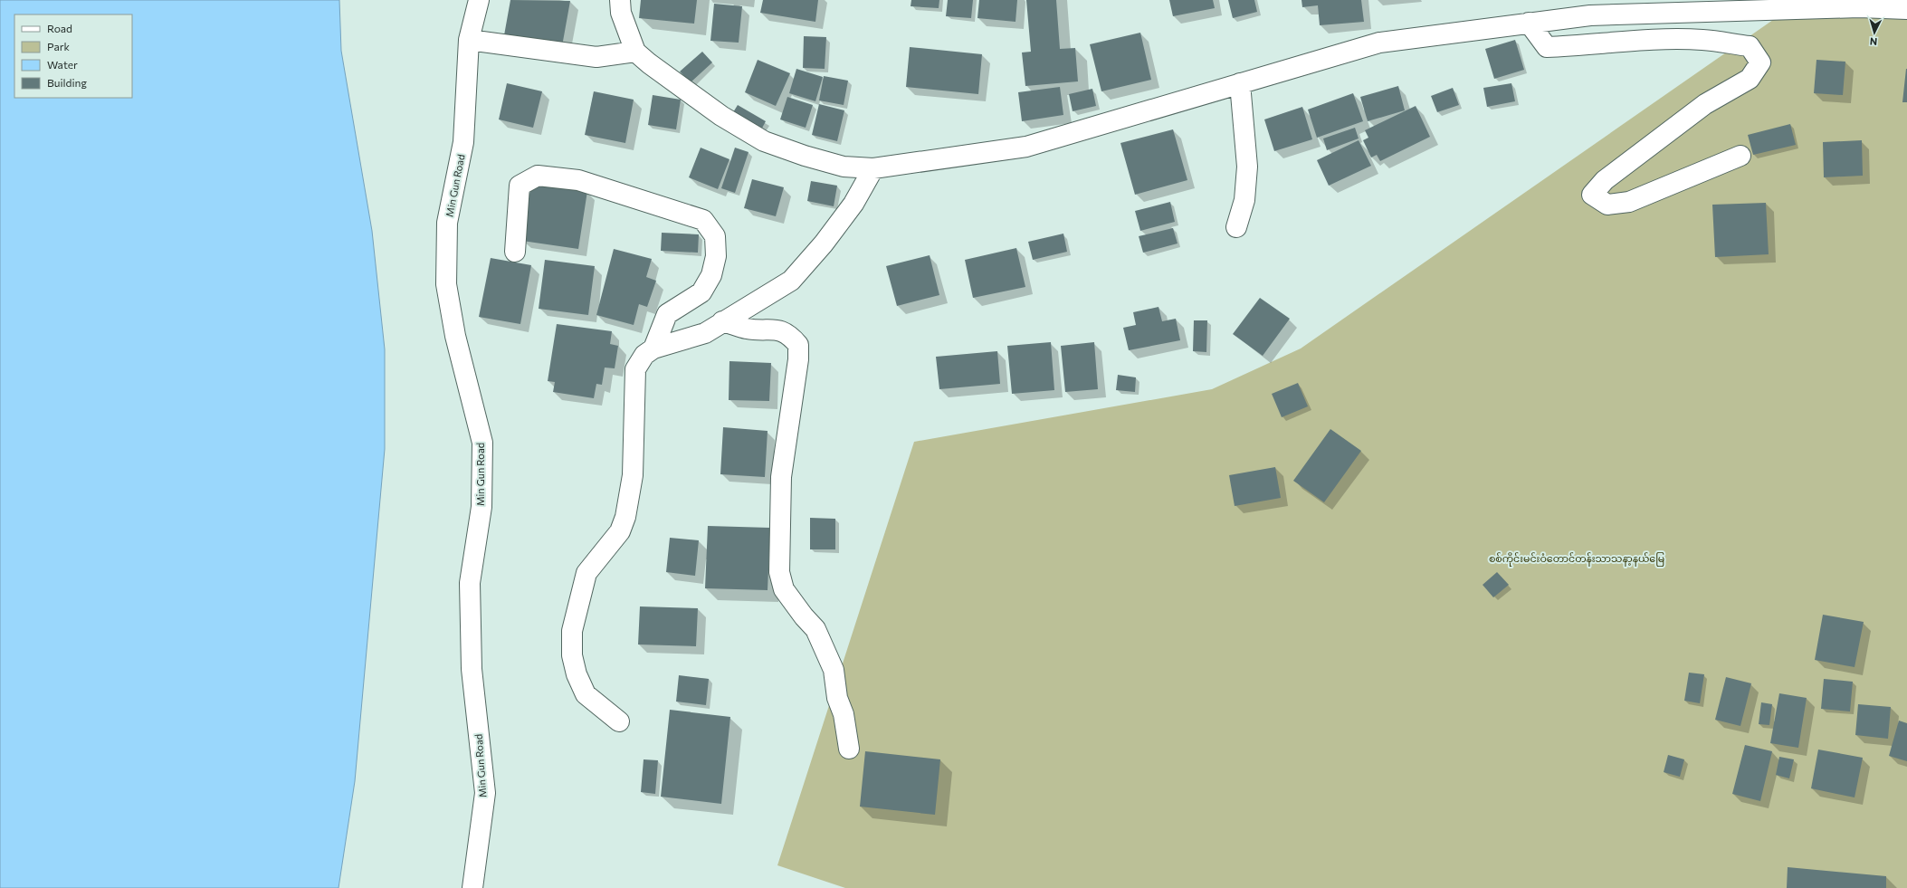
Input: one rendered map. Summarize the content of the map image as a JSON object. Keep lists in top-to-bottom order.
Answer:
{
  "streets": {
    "street": ["Min Gun Road"]
  },
  "parks": ["စစ်ကိုင်းမင်းဝံတောင်တန်းသာသနာ့နယ်မြေ"],
  "legend": [
    "Road",
    "Park",
    "Water",
    "Building"
  ],
  "north": "bottom"
}
